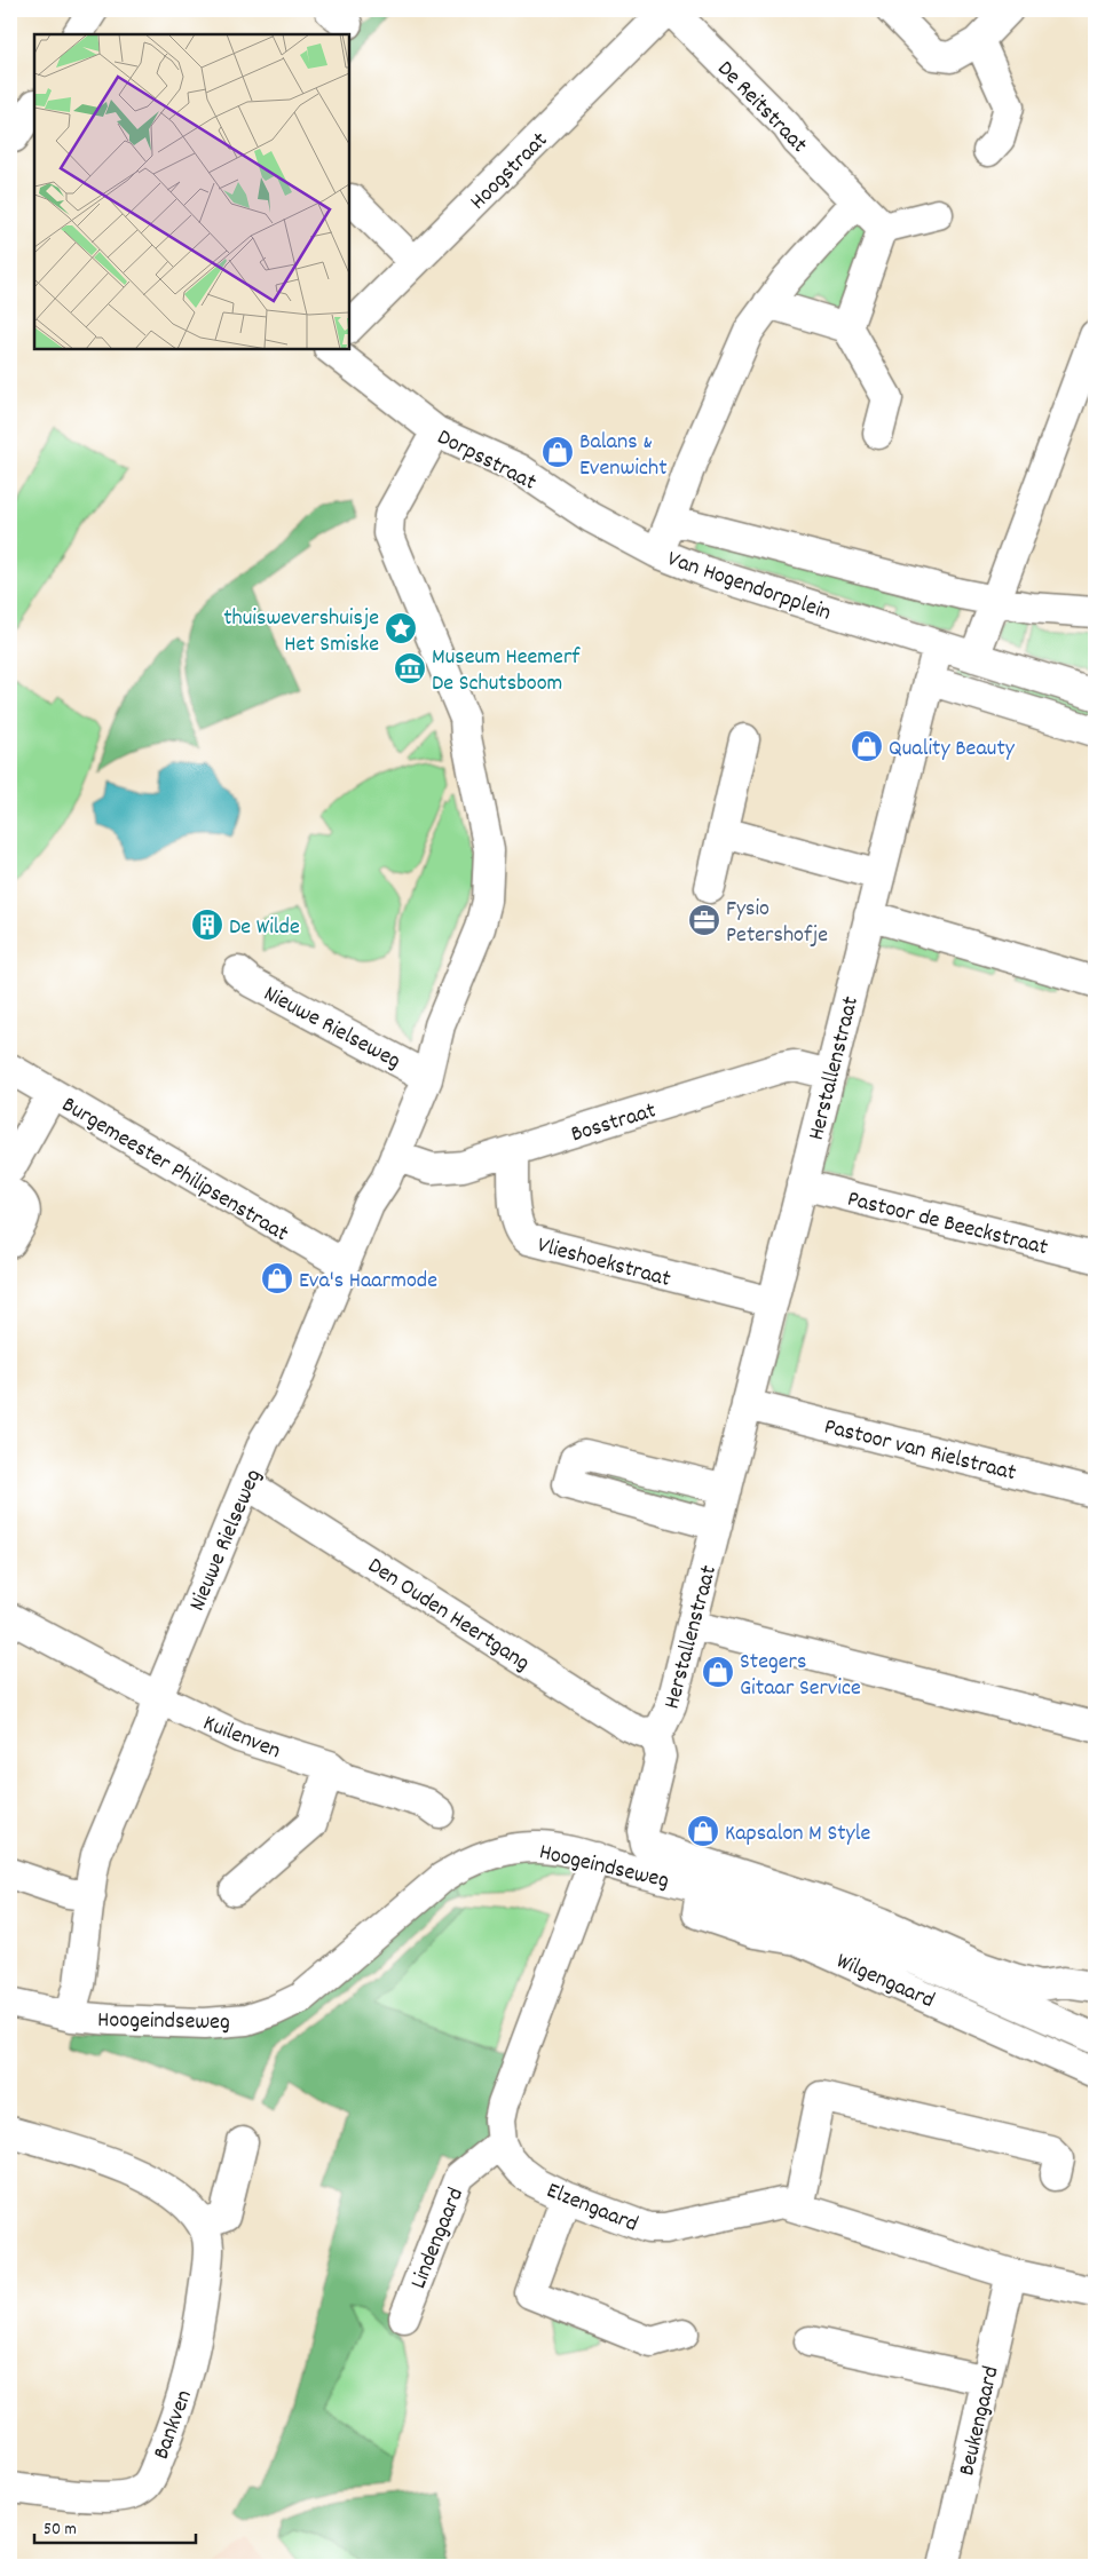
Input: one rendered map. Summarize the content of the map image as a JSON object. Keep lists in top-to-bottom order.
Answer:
{
  "streets": {
    "street": [
      "De Reitstraat",
      "Hoogstraat",
      "Dorpsstraat",
      "Van Hogendorpplein",
      "Nieuwe Rielseweg",
      "Herstallenstraat",
      "Bosstraat",
      "Burgemeester Philipsenstraat",
      "Pastoor de Beeckstraat",
      "Vlieshoekstraat",
      "Pastoor van Rielstraat",
      "Den Ouden Heertgang",
      "Kuilenven",
      "Hoogeindseweg",
      "Wilgengaard",
      "Elzengaard",
      "Lindengaard",
      "Beukengaard",
      "Bankven"
    ]
  },
  "crossings": [
    ["Dorpsstraat", "Van Hogendorpplein"],
    ["Dorpsstraat", "Nieuwe Rielseweg"],
    ["Van Hogendorpplein", "Herstallenstraat"],
    ["Nieuwe Rielseweg", "Bosstraat"],
    ["Nieuwe Rielseweg", "Burgemeester Philipsenstraat"],
    ["Nieuwe Rielseweg", "Den Ouden Heertgang"],
    ["Nieuwe Rielseweg", "Kuilenven"],
    ["Nieuwe Rielseweg", "Hoogeindseweg"],
    ["Herstallenstraat", "Bosstraat"],
    ["Herstallenstraat", "Pastoor de Beeckstraat"],
    ["Herstallenstraat", "Vlieshoekstraat"],
    ["Herstallenstraat", "Pastoor van Rielstraat"],
    ["Herstallenstraat", "Den Ouden Heertgang"],
    ["Herstallenstraat", "Hoogeindseweg"],
    ["Bosstraat", "Vlieshoekstraat"],
    ["Hoogeindseweg", "Wilgengaard"],
    ["Elzengaard", "Lindengaard"],
    ["Elzengaard", "Beukengaard"]
  ],
  "places": {
    "shop": [
      "Balans & Evenwicht",
      "Quality Beauty",
      "Eva's Haarmode",
      "Stegers Gitaar Service",
      "Kapsalon M Style"
    ],
    "place": ["thuiswevershuisje Het Smiske"],
    "museum": ["Museum Heemerf De Schutsboom"],
    "office": ["Fysio Petershofje"],
    "building": ["De Wilde"]
  },
  "scale_bar": "50 m"
}
